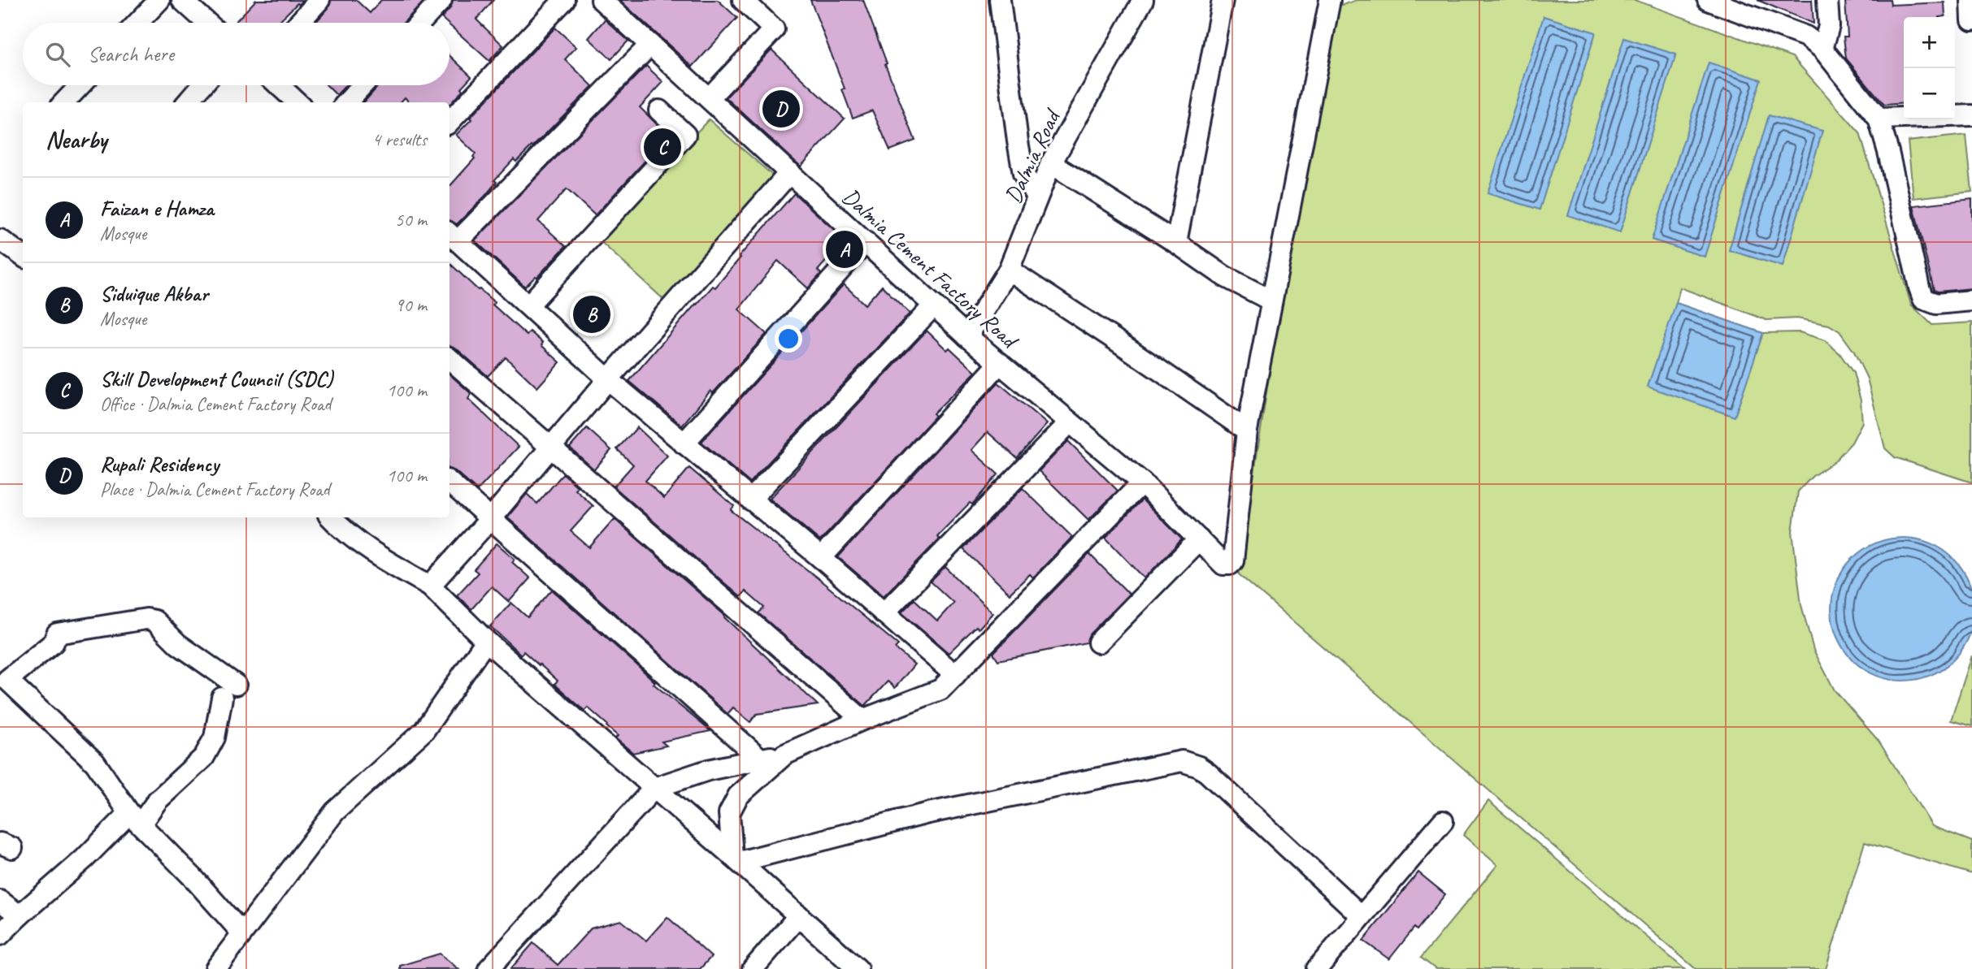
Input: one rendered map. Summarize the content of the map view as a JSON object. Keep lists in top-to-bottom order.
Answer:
{
  "streets": {
    "street": ["Dalmia Road", "Dalmia Cement Factory Road"]
  },
  "crossings": [
    ["Dalmia Road", "Dalmia Cement Factory Road"]
  ],
  "page": {
    "map_buttons": ["+", "−"],
    "search": "Search here",
    "pins": [
      "D",
      "C",
      "A",
      "B"
    ],
    "heading": ["Nearby", "4 results"],
    "list": [
      {
        "mark": "A",
        "name": "Faizan e Hamza",
        "note": "Mosque",
        "value": "50 m"
      },
      {
        "mark": "B",
        "name": "Siduique Akbar",
        "note": "Mosque",
        "value": "90 m"
      },
      {
        "mark": "C",
        "name": "Skill Development Council (SDC)",
        "note": "Office · Dalmia Cement Factory Road",
        "value": "100 m"
      },
      {
        "mark": "D",
        "name": "Rupali Residency",
        "note": "Place · Dalmia Cement Factory Road",
        "value": "100 m"
      }
    ]
  }
}
